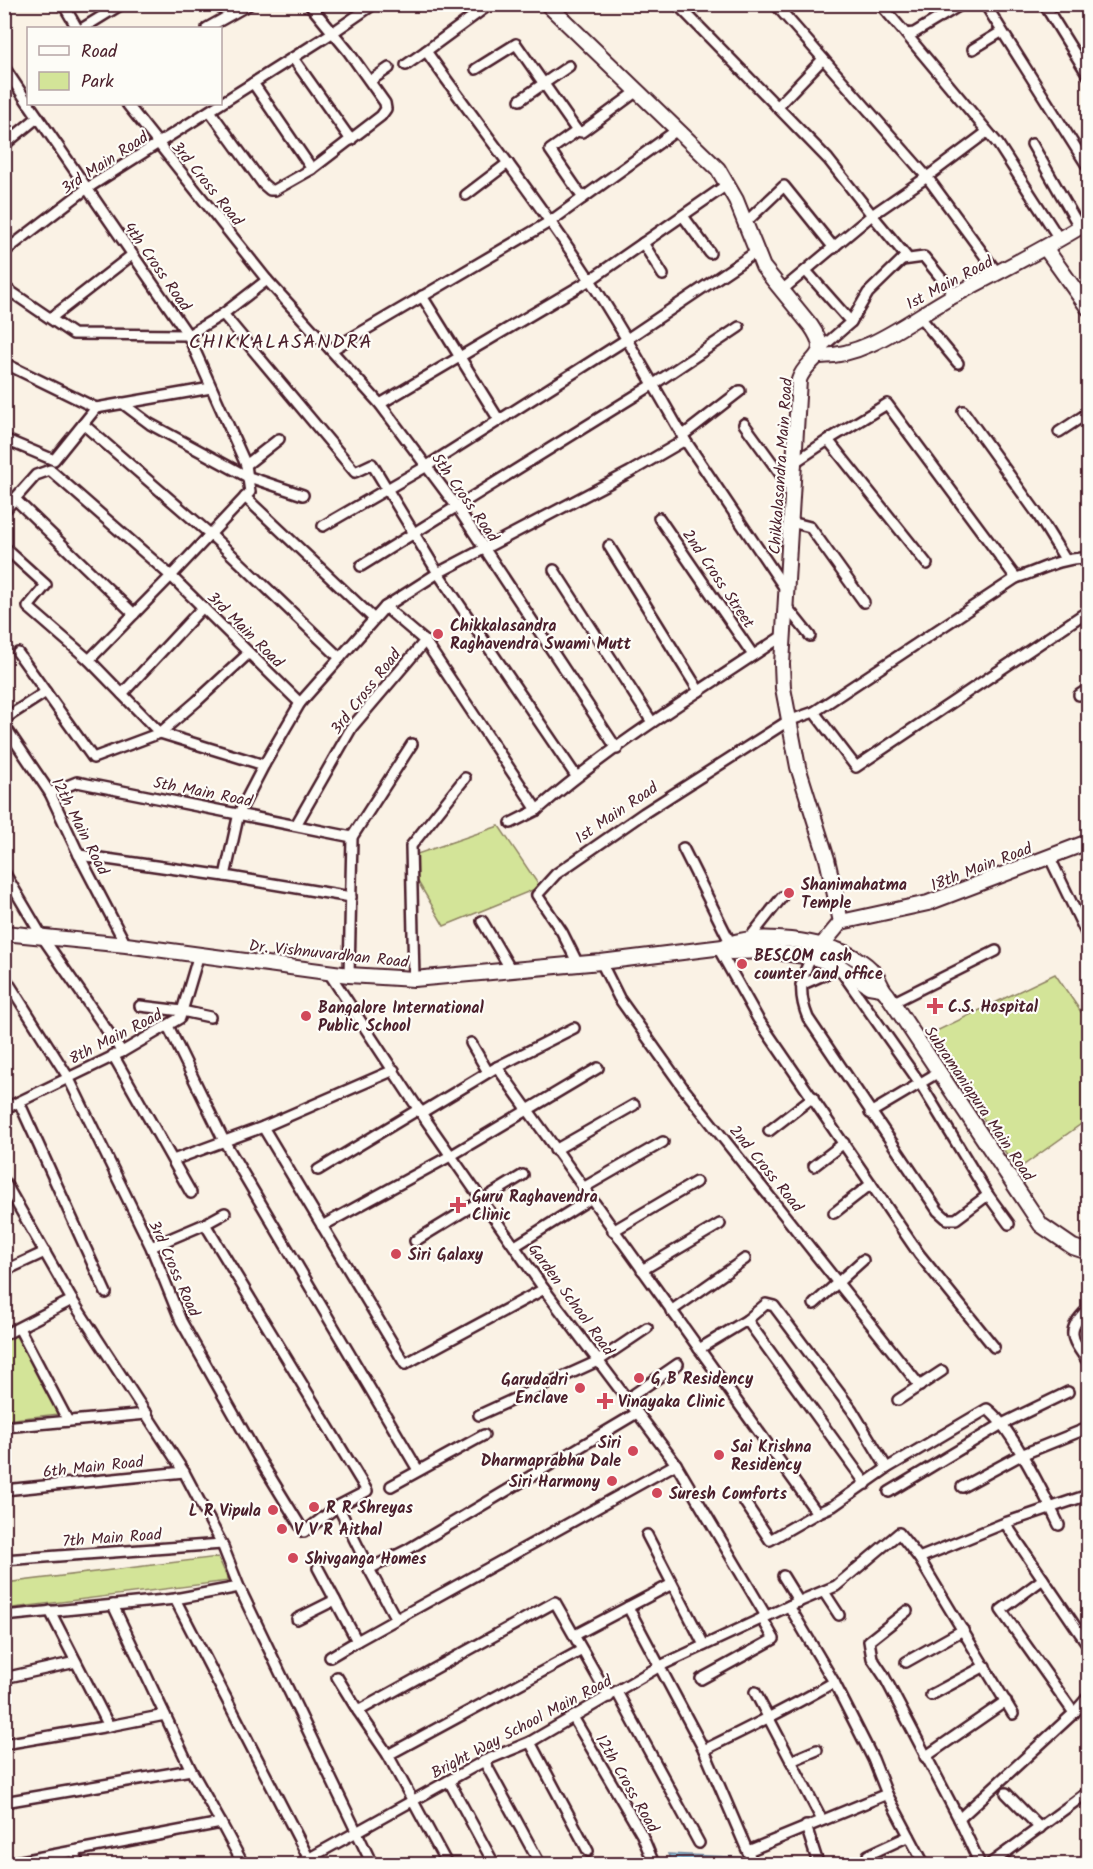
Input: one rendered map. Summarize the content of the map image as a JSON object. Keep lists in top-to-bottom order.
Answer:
{
  "streets": {
    "street": [
      "3rd Main Road",
      "3rd Cross Road",
      "4th Cross Road",
      "1st Main Road",
      "Chikkalasandra Main Road",
      "5th Cross Road",
      "2nd Cross Street",
      "5th Main Road",
      "12th Main Road",
      "18th Main Road",
      "Dr. Vishnuvardhan Road",
      "8th Main Road",
      "Subramaniapura Main Road",
      "2nd Cross Road",
      "Garden School Road",
      "6th Main Road",
      "7th Main Road",
      "Bright Way School Main Road",
      "12th Cross Road"
    ]
  },
  "crossings": [
    ["3rd Main Road", "3rd Cross Road"],
    ["3rd Main Road", "4th Cross Road"],
    ["3rd Cross Road", "5th Cross Road"],
    ["3rd Cross Road", "5th Main Road"],
    ["3rd Cross Road", "8th Main Road"],
    ["1st Main Road", "Chikkalasandra Main Road"],
    ["1st Main Road", "Dr. Vishnuvardhan Road"],
    ["Chikkalasandra Main Road", "18th Main Road"],
    ["5th Main Road", "12th Main Road"],
    ["12th Main Road", "Dr. Vishnuvardhan Road"],
    ["Dr. Vishnuvardhan Road", "8th Main Road"],
    ["Dr. Vishnuvardhan Road", "Subramaniapura Main Road"],
    ["Dr. Vishnuvardhan Road", "2nd Cross Road"],
    ["Dr. Vishnuvardhan Road", "Garden School Road"],
    ["Garden School Road", "Bright Way School Main Road"],
    ["Bright Way School Main Road", "12th Cross Road"]
  ],
  "districts": ["CHIKKALASANDRA"],
  "places": {
    "other": [
      "Chikkalasandra Raghavendra Swami Mutt",
      "Shanimahatma Temple",
      "BESCOM cash counter and office",
      "Bangalore International Public School",
      "Siri Galaxy",
      "G B Residency",
      "Garudadri Enclave",
      "Siri Dharmaprabhu Dale",
      "Sai Krishna Residency",
      "Siri Harmony",
      "Suresh Comforts",
      "R R Shreyas",
      "L R Vipula",
      "V V R Aithal",
      "Shivganga Homes"
    ],
    "health": ["C.S. Hospital", "Guru Raghavendra Clinic", "Vinayaka Clinic"]
  },
  "legend": ["Road", "Park"]
}
